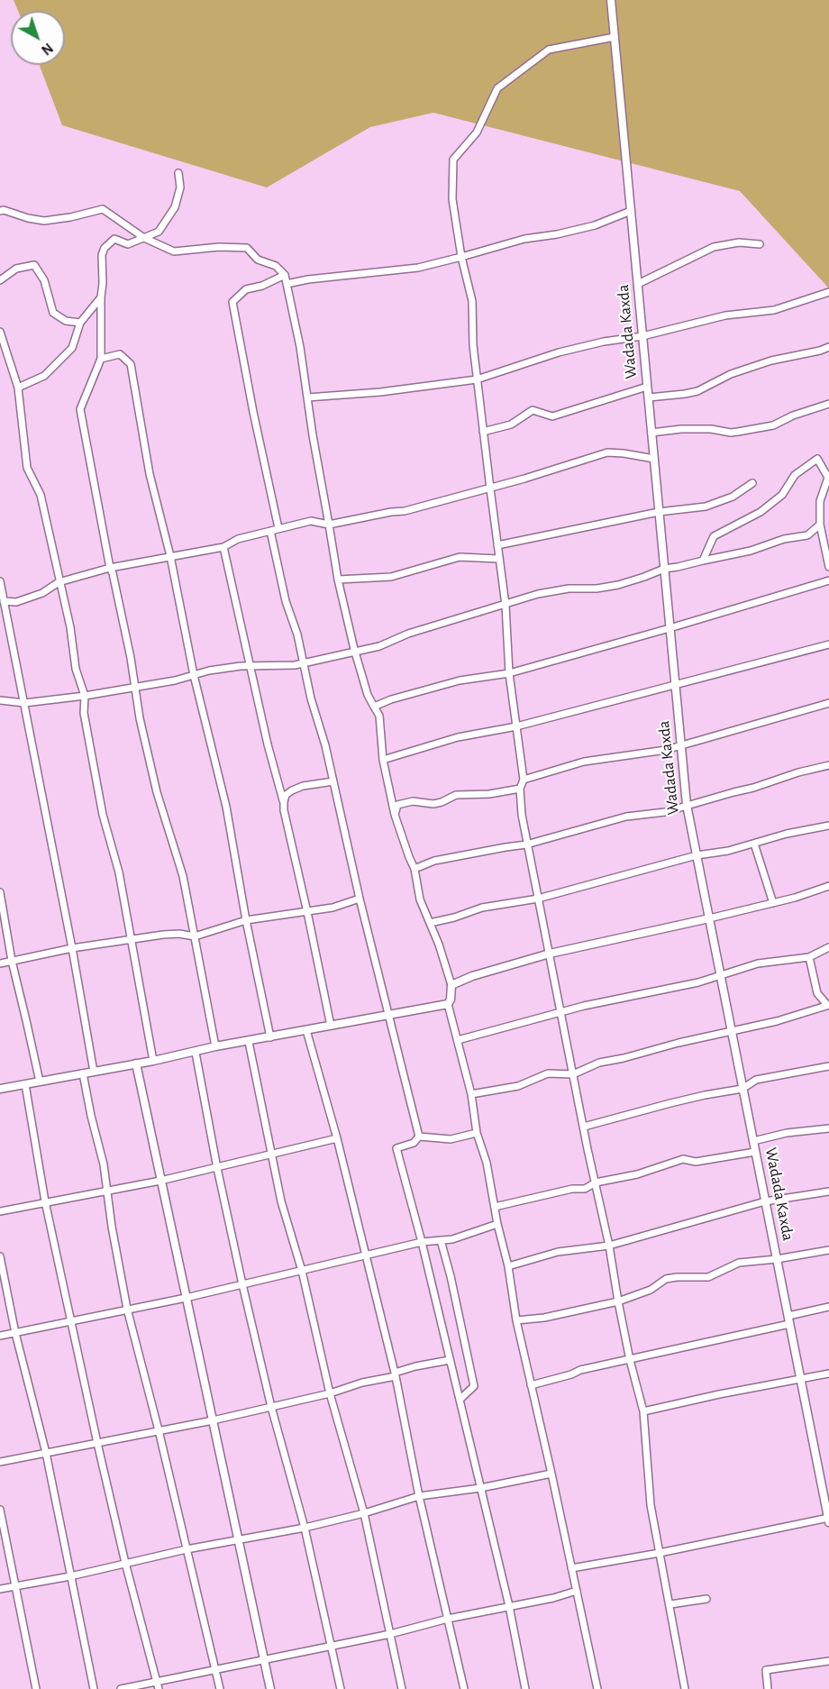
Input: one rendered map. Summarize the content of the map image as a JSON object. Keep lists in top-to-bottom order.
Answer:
{
  "streets": {
    "street": ["Wadada Kaxda"]
  },
  "north": "bottom right"
}
